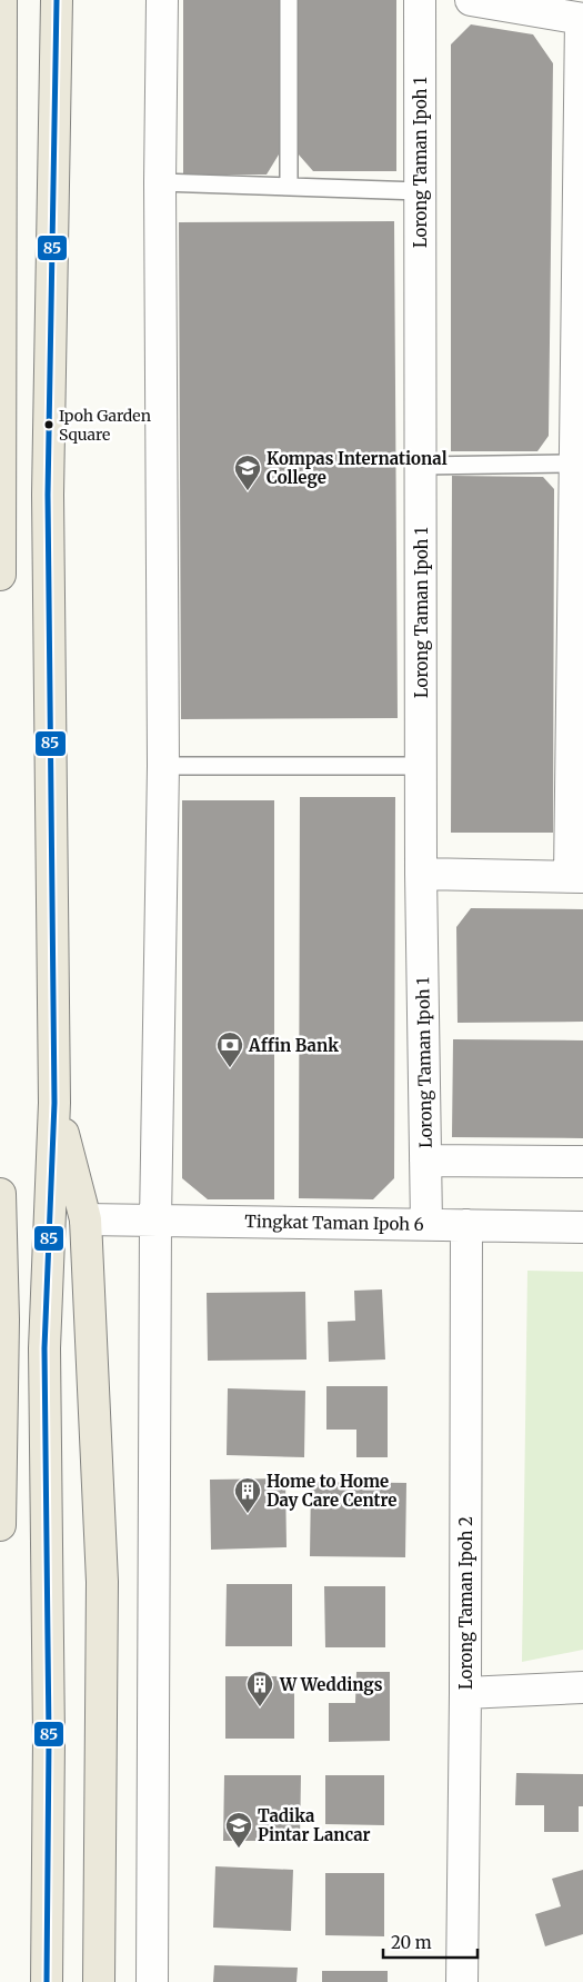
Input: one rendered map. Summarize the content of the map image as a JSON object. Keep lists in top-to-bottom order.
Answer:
{
  "streets": {
    "street": ["Lorong Taman Ipoh 1", "Tingkat Taman Ipoh 6", "Lorong Taman Ipoh 2"]
  },
  "crossings": [
    ["Lorong Taman Ipoh 1", "Tingkat Taman Ipoh 6"],
    ["Tingkat Taman Ipoh 6", "Lorong Taman Ipoh 2"]
  ],
  "places": {
    "other": ["Ipoh Garden Square"],
    "school or university": ["Kompas International College", "Tadika Pintar Lancar"],
    "bank": ["Affin Bank"],
    "building": ["Home to Home Day Care Centre", "W Weddings"]
  },
  "lines": ["transit line 85"],
  "scale_bar": "20 m"
}
